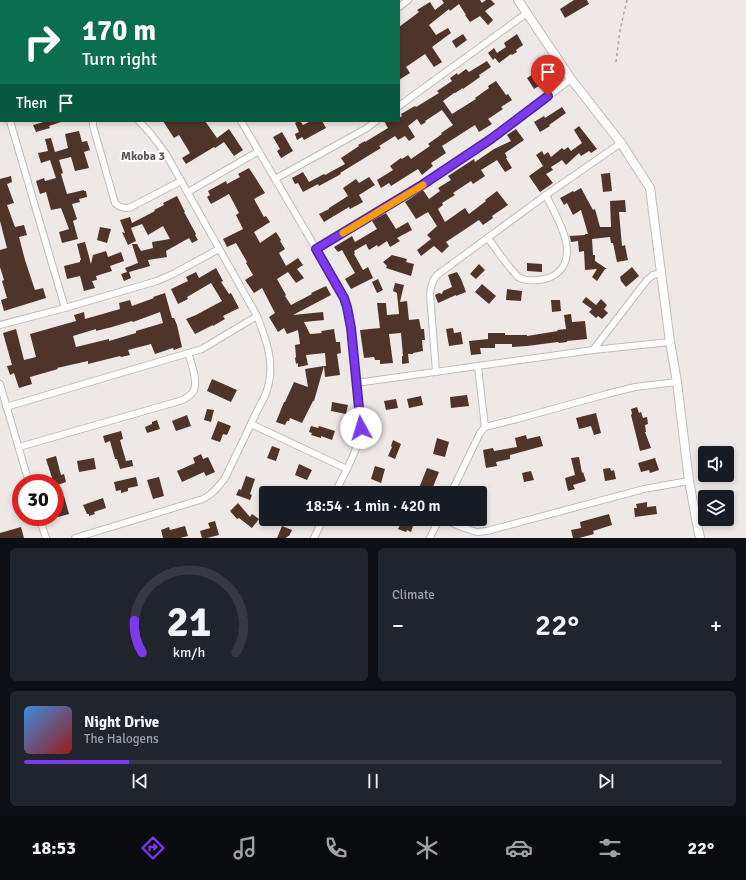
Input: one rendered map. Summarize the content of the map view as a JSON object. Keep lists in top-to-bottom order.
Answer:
{
  "districts": ["Mkoba 3"],
  "page": {
    "turn": ["170 m", "Turn right"],
    "then": "Then",
    "limit": "30",
    "trip": "18:54 · 1 min · 420 m",
    "tile": "Climate",
    "heat": ["−", "22°", "+"],
    "song": ["Night Drive", "The Halogens"],
    "tabs": ["18:53", "22°"],
    "gauge": ["21", "km/h"]
  }
}
